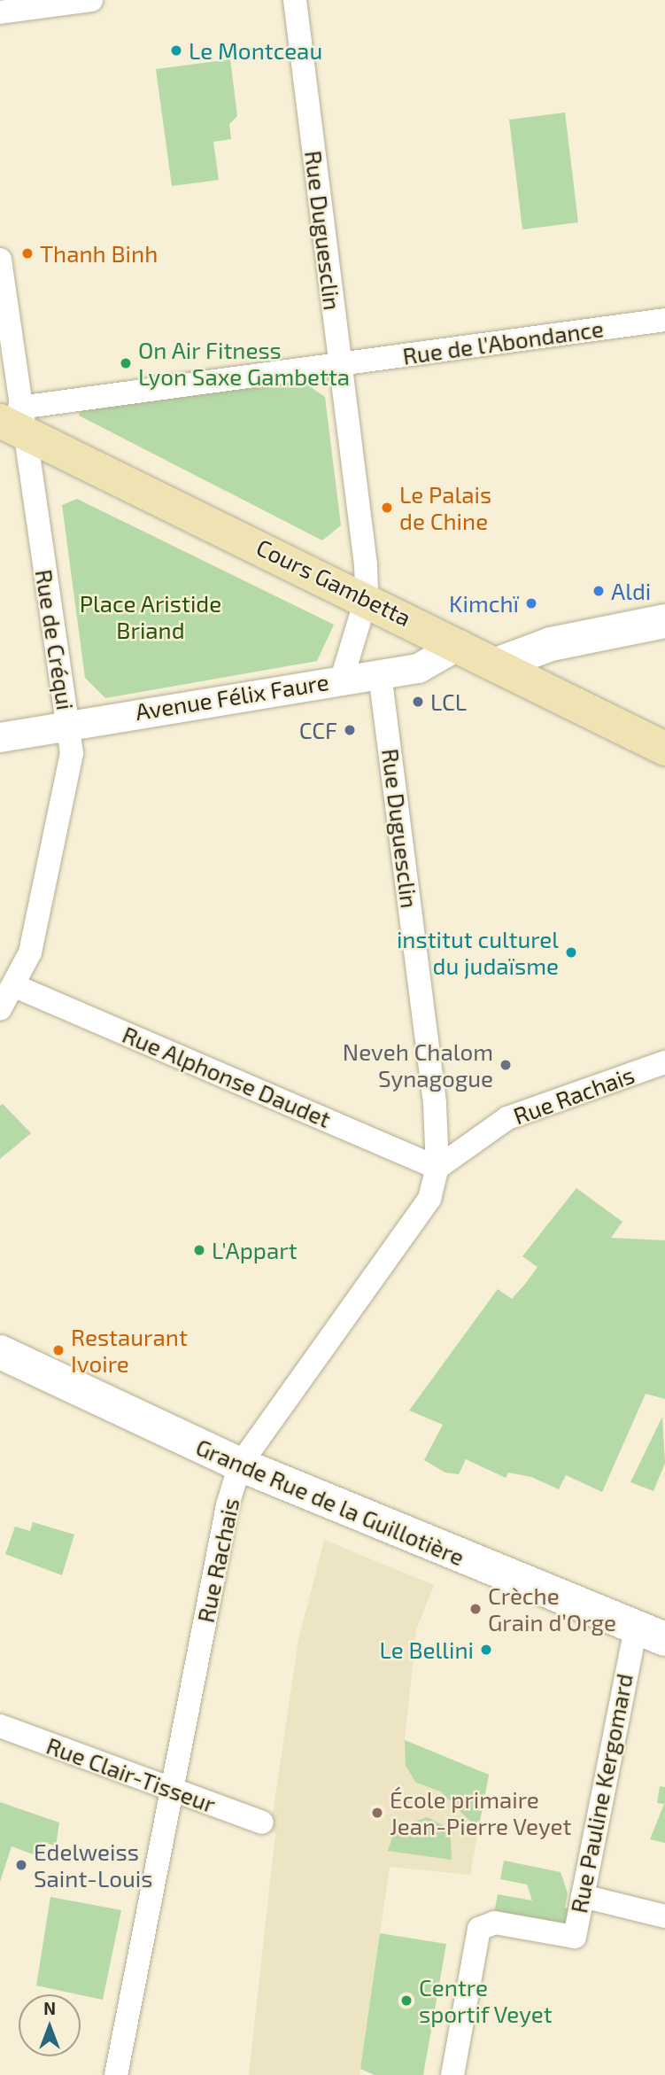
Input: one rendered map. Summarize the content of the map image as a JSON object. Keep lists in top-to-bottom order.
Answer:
{
  "streets": {
    "main road": ["Cours Gambetta", "Grande Rue de la Guillotière"],
    "street": [
      "Rue Duguesclin",
      "Rue de l'Abondance",
      "Rue de Créqui",
      "Avenue Félix Faure",
      "Rue Alphonse Daudet",
      "Rue Rachais",
      "Rue Clair-Tisseur",
      "Rue Pauline Kergomard"
    ]
  },
  "crossings": [
    ["Rue Duguesclin", "Rue de l'Abondance"],
    ["Rue Duguesclin", "Cours Gambetta"],
    ["Rue Duguesclin", "Avenue Félix Faure"],
    ["Rue Duguesclin", "Rue Alphonse Daudet"],
    ["Rue Duguesclin", "Rue Rachais"],
    ["Cours Gambetta", "Rue de Créqui"],
    ["Cours Gambetta", "Avenue Félix Faure"],
    ["Rue de Créqui", "Avenue Félix Faure"],
    ["Rue de Créqui", "Rue Alphonse Daudet"],
    ["Rue Alphonse Daudet", "Rue Rachais"],
    ["Rue Rachais", "Grande Rue de la Guillotière"],
    ["Rue Rachais", "Rue Clair-Tisseur"],
    ["Grande Rue de la Guillotière", "Rue Pauline Kergomard"]
  ],
  "parks": ["Place Aristide Briand"],
  "places": [
    "Le Montceau",
    "Thanh Binh",
    "On Air Fitness Lyon Saxe Gambetta",
    "Le Palais de Chine",
    "Aldi",
    "Kimchï",
    "LCL",
    "CCF",
    "institut culturel du judaïsme",
    "Neveh Chalom Synagogue",
    "L'Appart",
    "Restaurant Ivoire",
    "Crèche Grain d’Orge",
    "Le Bellini",
    "École primaire Jean-Pierre Veyet",
    "Edelweiss Saint-Louis",
    "Centre sportif Veyet"
  ],
  "north": "top"
}
